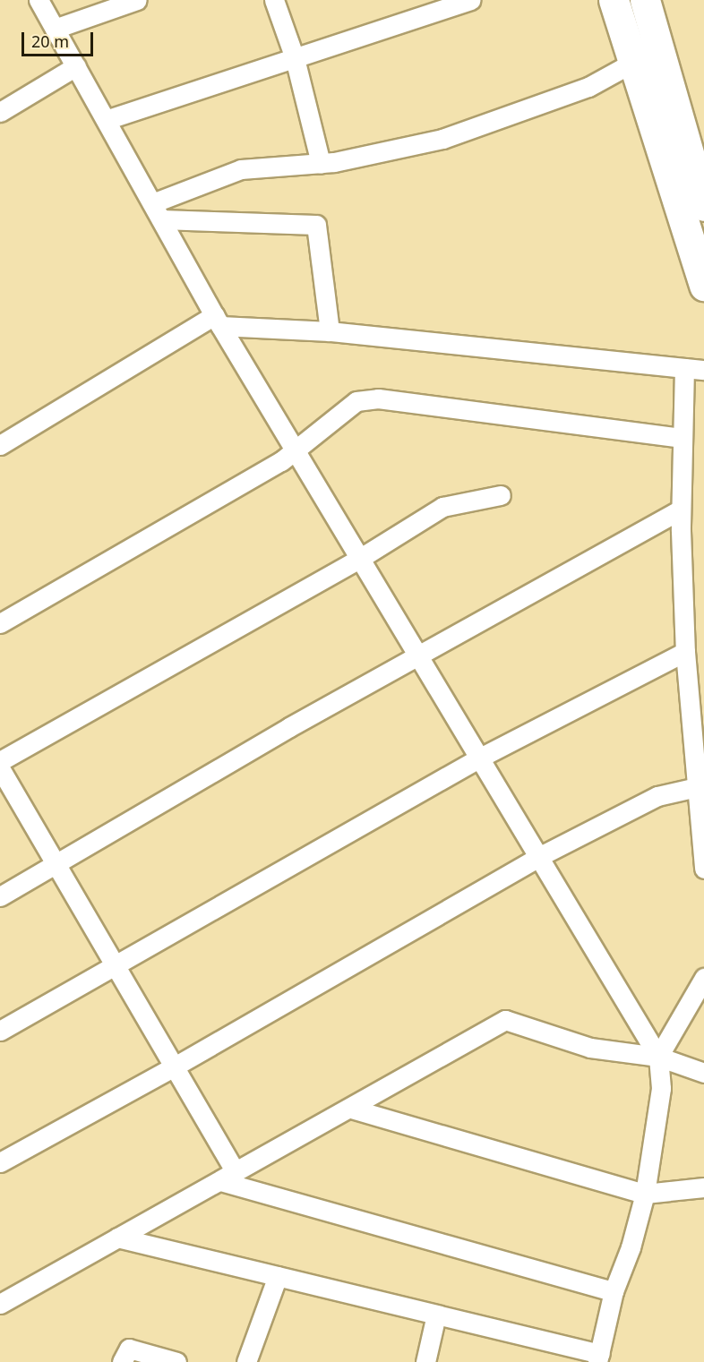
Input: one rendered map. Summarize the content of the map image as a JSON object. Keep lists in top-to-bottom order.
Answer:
{
  "scale_bar": "20 m"
}
